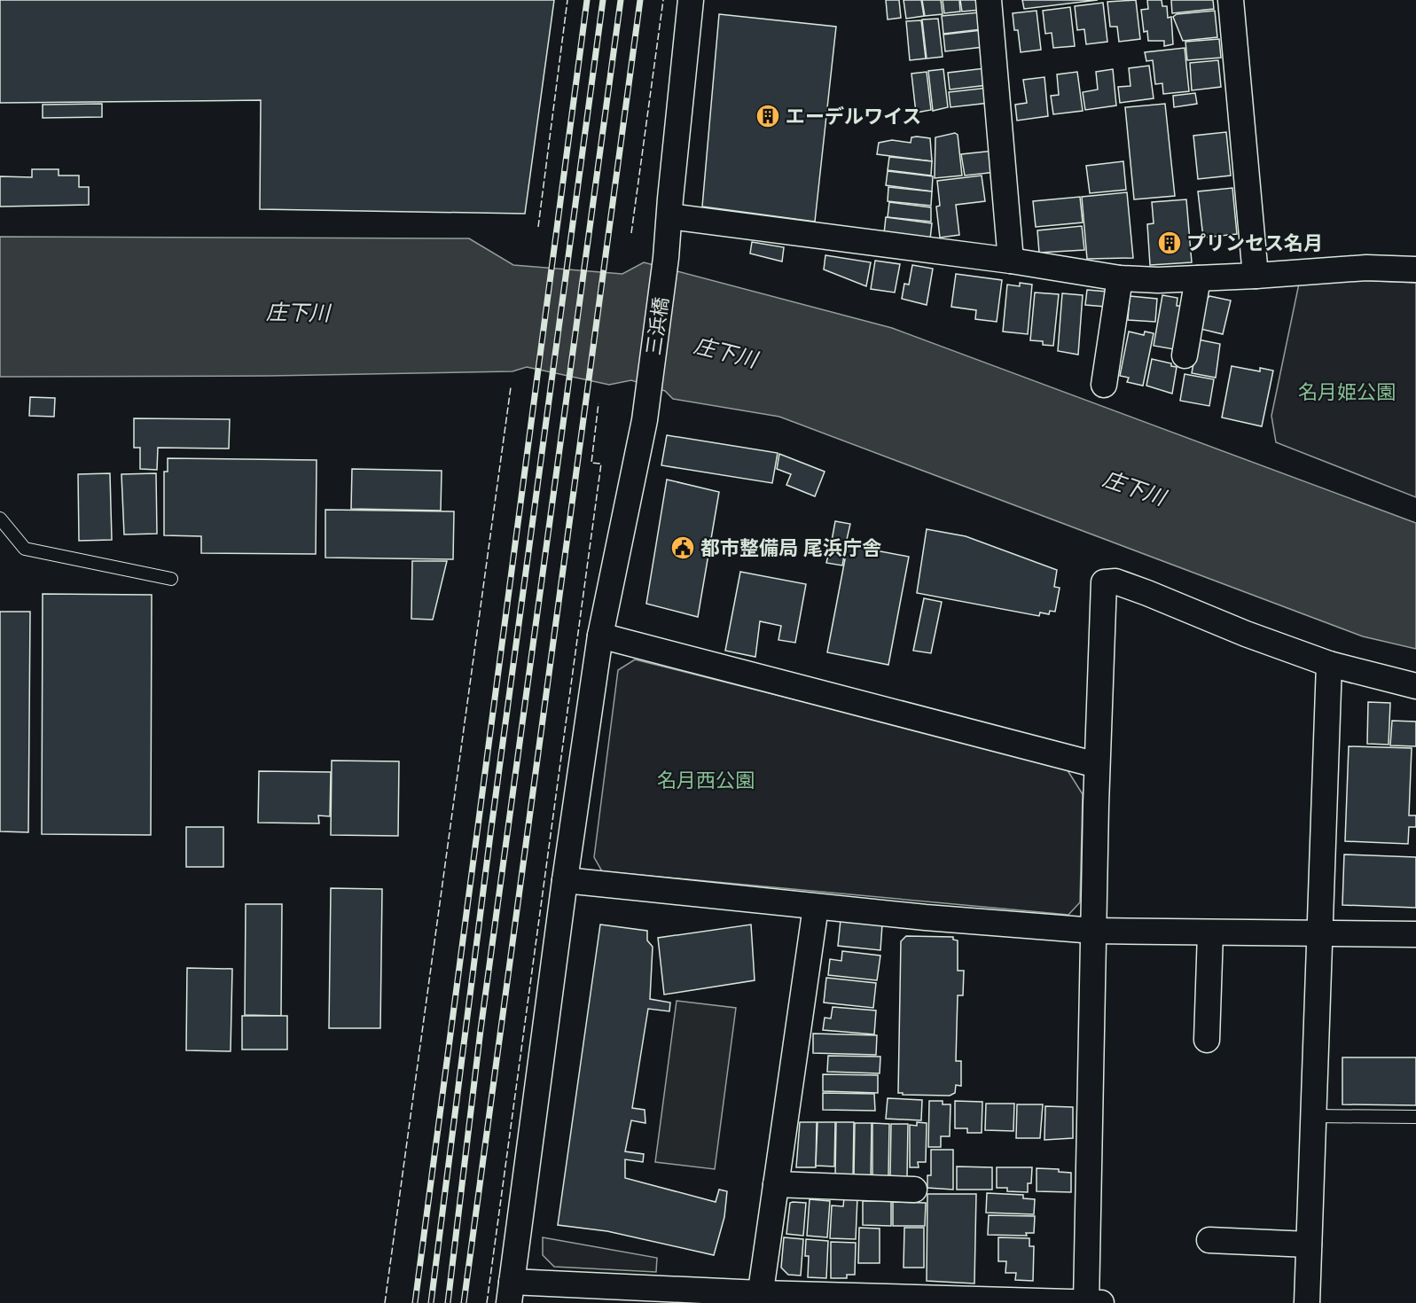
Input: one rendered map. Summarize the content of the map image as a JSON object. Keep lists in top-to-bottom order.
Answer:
{
  "streets": {
    "street": ["三浜橋"]
  },
  "water": ["庄下川"],
  "parks": ["名月姫公園", "名月西公園"],
  "places": {
    "building": ["エーデルワイス", "プリンセス名月"],
    "public building": ["都市整備局 尾浜庁舎"]
  }
}
